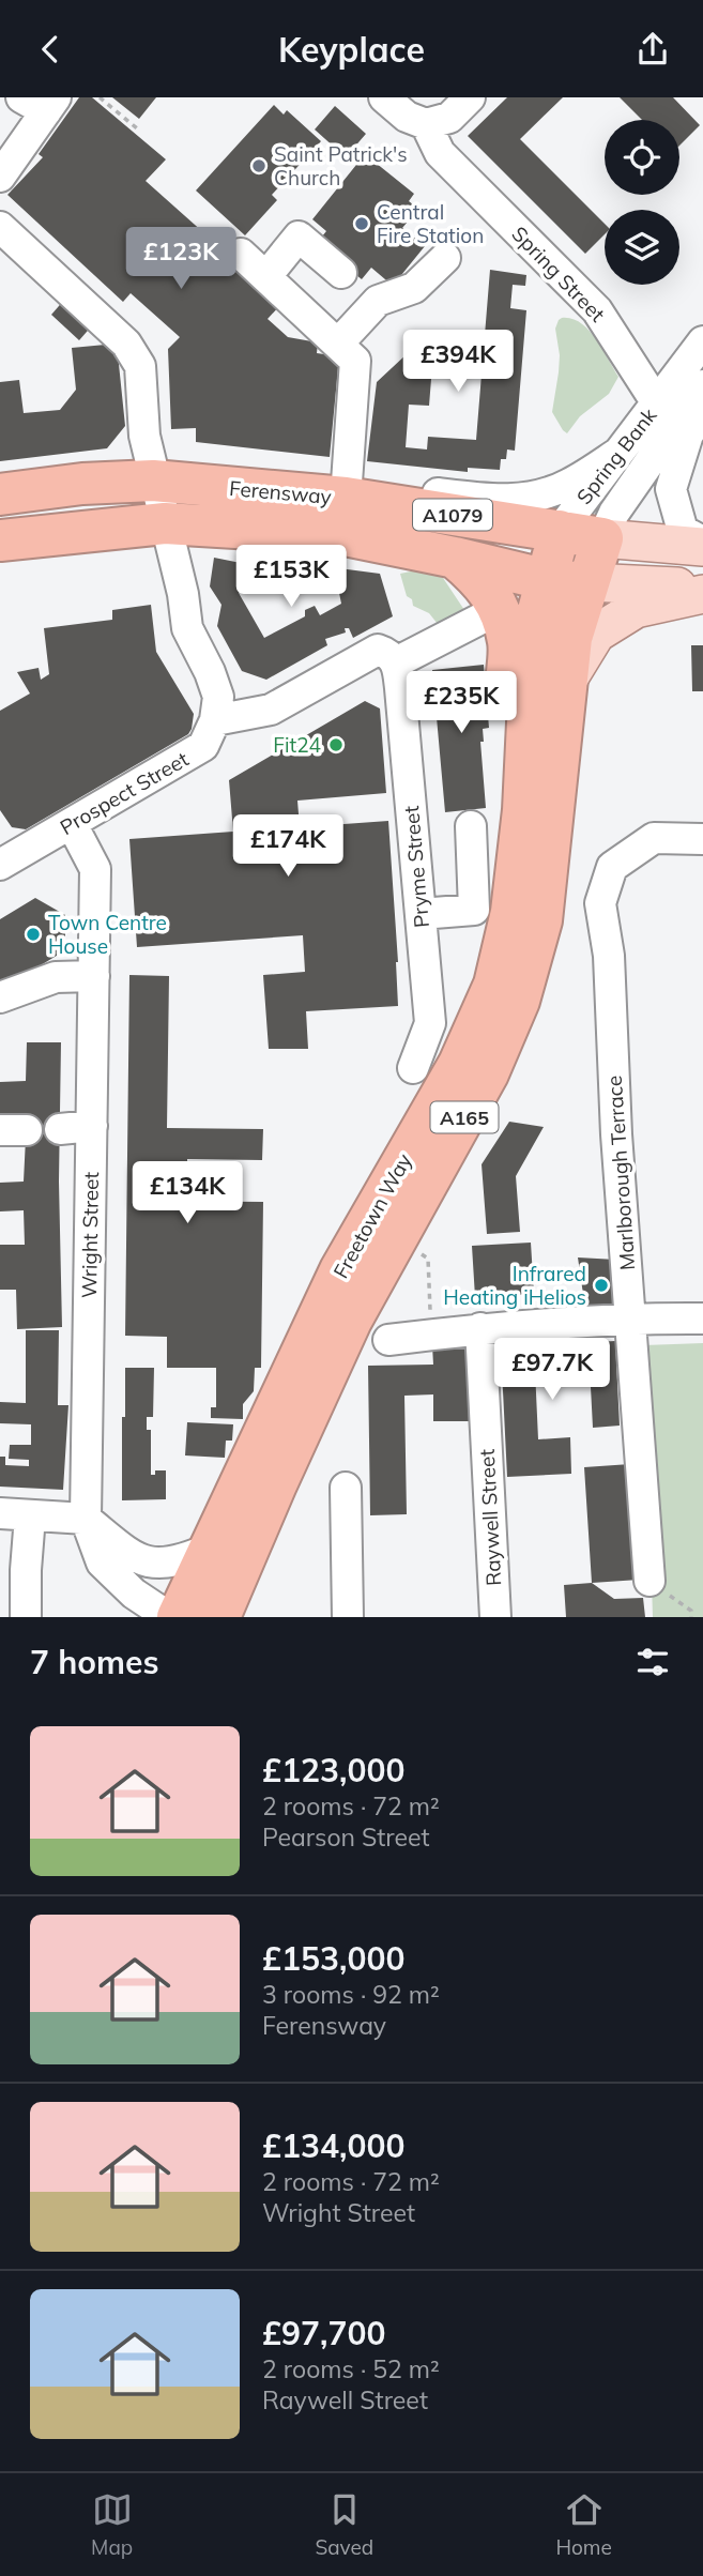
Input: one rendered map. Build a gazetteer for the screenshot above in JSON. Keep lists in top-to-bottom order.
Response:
{
  "streets": {
    "highway": [
      "Spring Bank",
      "Ferensway",
      "A1079",
      "A165",
      "Freetown Way"
    ],
    "street": [
      "Spring Street",
      "Prospect Street",
      "Pryme Street",
      "Marlborough Terrace",
      "Wright Street",
      "Raywell Street"
    ]
  },
  "crossings": [
    ["Spring Street", "Spring Bank"],
    ["Spring Bank", "Ferensway"],
    ["Spring Bank", "Freetown Way"],
    ["Ferensway", "Freetown Way"],
    ["Prospect Street", "Wright Street"]
  ],
  "places": [
    "Saint Patrick's Church",
    "Central Fire Station",
    "Fit24",
    "Town Centre House",
    "Infrared Heating iHelios"
  ],
  "page": {
    "header": "Keyplace",
    "price": [
      "£123K",
      "£394K",
      "£153K",
      "£235K",
      "£174K",
      "£134K",
      "£97.7K"
    ],
    "heading": "7 homes",
    "list": [
      {
        "name": "£123,000",
        "note": "2 rooms · 72 m² · Pearson Street"
      },
      {
        "name": "£153,000",
        "note": "3 rooms · 92 m² · Ferensway"
      },
      {
        "name": "£134,000",
        "note": "2 rooms · 72 m² · Wright Street"
      },
      {
        "name": "£97,700",
        "note": "2 rooms · 52 m² · Raywell Street"
      }
    ],
    "tabs": ["Map", "Saved", "Home"]
  }
}
